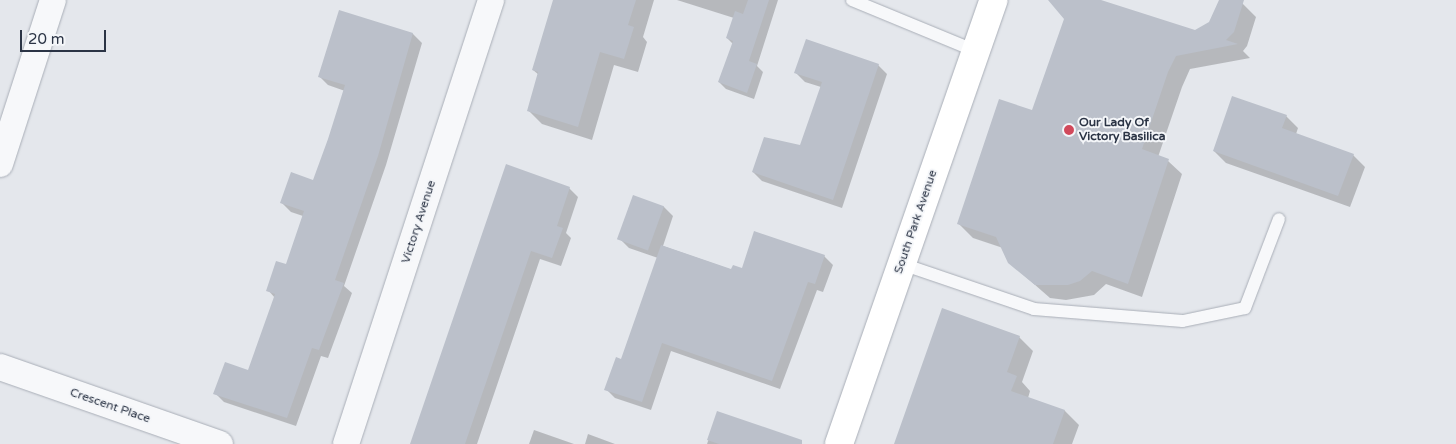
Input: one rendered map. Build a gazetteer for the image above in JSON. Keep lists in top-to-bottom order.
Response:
{
  "streets": {
    "main road": ["South Park Avenue"],
    "street": ["Victory Avenue", "Crescent Place"]
  },
  "places": ["Our Lady Of Victory Basilica"],
  "scale_bar": "20 m"
}
